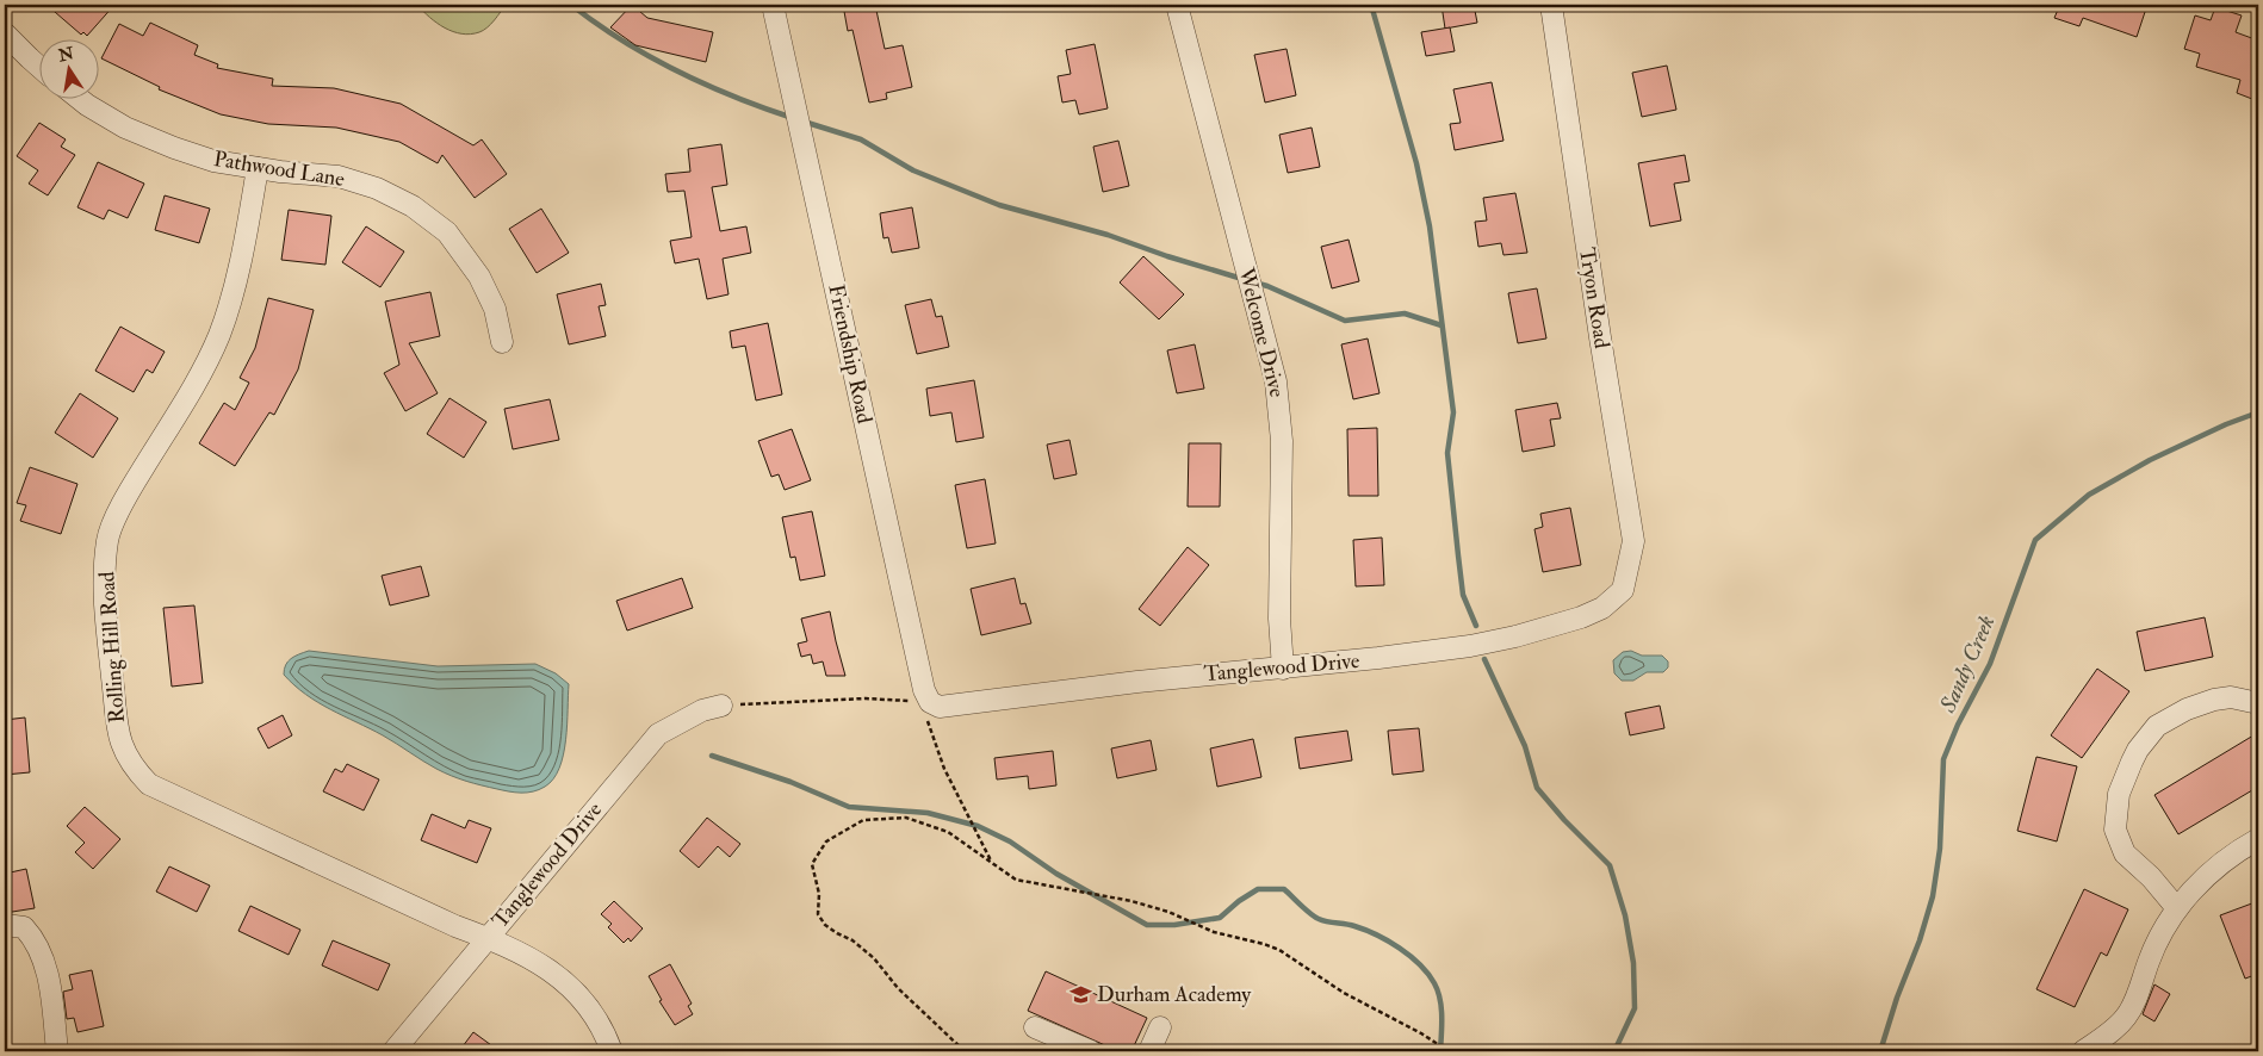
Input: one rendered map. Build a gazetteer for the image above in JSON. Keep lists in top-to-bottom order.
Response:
{
  "streets": {
    "street": [
      "Pathwood Lane",
      "Tryon Road",
      "Welcome Drive",
      "Friendship Road",
      "Rolling Hill Road",
      "Tanglewood Drive"
    ]
  },
  "crossings": [
    ["Pathwood Lane", "Rolling Hill Road"],
    ["Tryon Road", "Tanglewood Drive"],
    ["Welcome Drive", "Tanglewood Drive"],
    ["Friendship Road", "Tanglewood Drive"],
    ["Rolling Hill Road", "Tanglewood Drive"]
  ],
  "water": ["Sandy Creek"],
  "places": {
    "school or university": ["Durham Academy"]
  },
  "north": "top"
}
